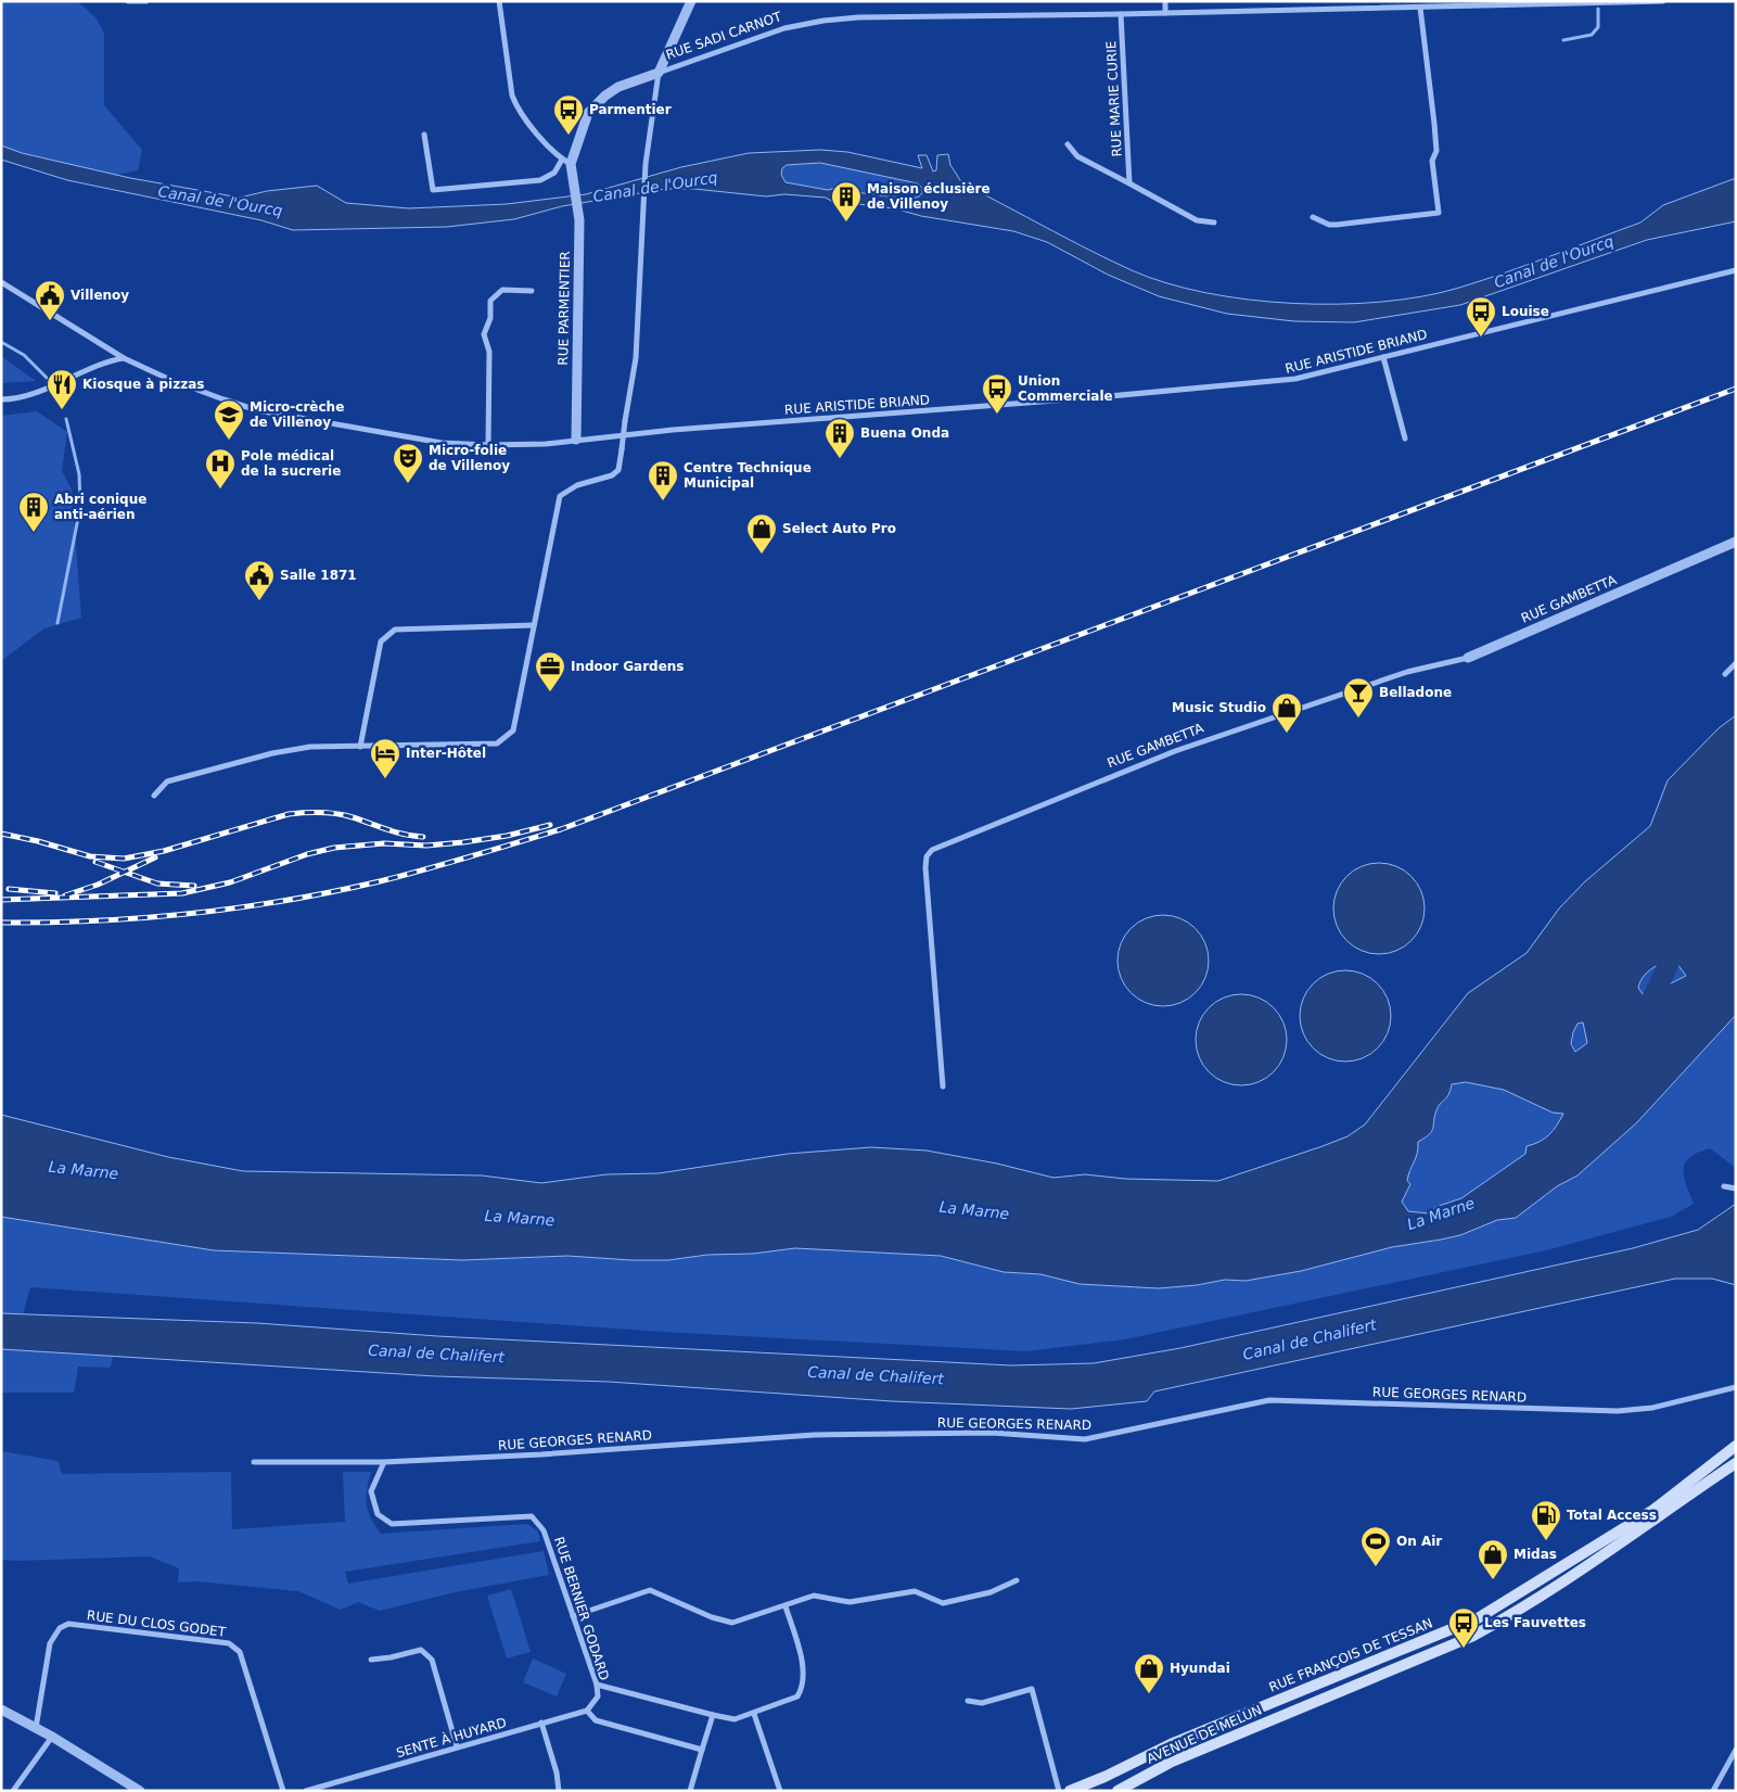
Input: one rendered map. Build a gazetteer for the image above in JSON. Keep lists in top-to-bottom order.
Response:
{
  "streets": {
    "main road": ["RUE FRANÇOIS DE TESSAN", "AVENUE DE MELUN"],
    "street": [
      "RUE SADI CARNOT",
      "RUE MARIE CURIE",
      "RUE PARMENTIER",
      "RUE ARISTIDE BRIAND",
      "RUE GAMBETTA",
      "RUE GEORGES RENARD",
      "RUE BERNIER GODARD",
      "RUE DU CLOS GODET",
      "SENTE À HUYARD"
    ]
  },
  "crossings": [
    ["RUE SADI CARNOT", "RUE MARIE CURIE"],
    ["RUE SADI CARNOT", "RUE PARMENTIER"],
    ["RUE PARMENTIER", "RUE ARISTIDE BRIAND"],
    ["RUE GEORGES RENARD", "RUE BERNIER GODARD"],
    ["RUE BERNIER GODARD", "SENTE À HUYARD"],
    ["RUE FRANÇOIS DE TESSAN", "AVENUE DE MELUN"]
  ],
  "water": ["Canal de l'Ourcq", "La Marne", "Canal de Chalifert"],
  "places": {
    "bus stop": [
      "Parmentier",
      "Louise",
      "Union Commerciale",
      "Les Fauvettes"
    ],
    "building": [
      "Maison éclusière de Villenoy",
      "Buena Onda",
      "Centre Technique Municipal",
      "Abri conique anti-aérien"
    ],
    "public building": ["Villenoy", "Salle 1871"],
    "restaurant": ["Kiosque à pizzas"],
    "school or university": ["Micro-crèche de Villenoy"],
    "theatre": ["Micro-folie de Villenoy"],
    "hospital": ["Pole médical de la sucrerie"],
    "shop": [
      "Select Auto Pro",
      "Music Studio",
      "Midas",
      "Hyundai"
    ],
    "office": ["Indoor Gardens"],
    "bar": ["Belladone"],
    "hotel": ["Inter-Hôtel"],
    "fuel station": ["Total Access"],
    "sports": ["On Air"]
  }
}
